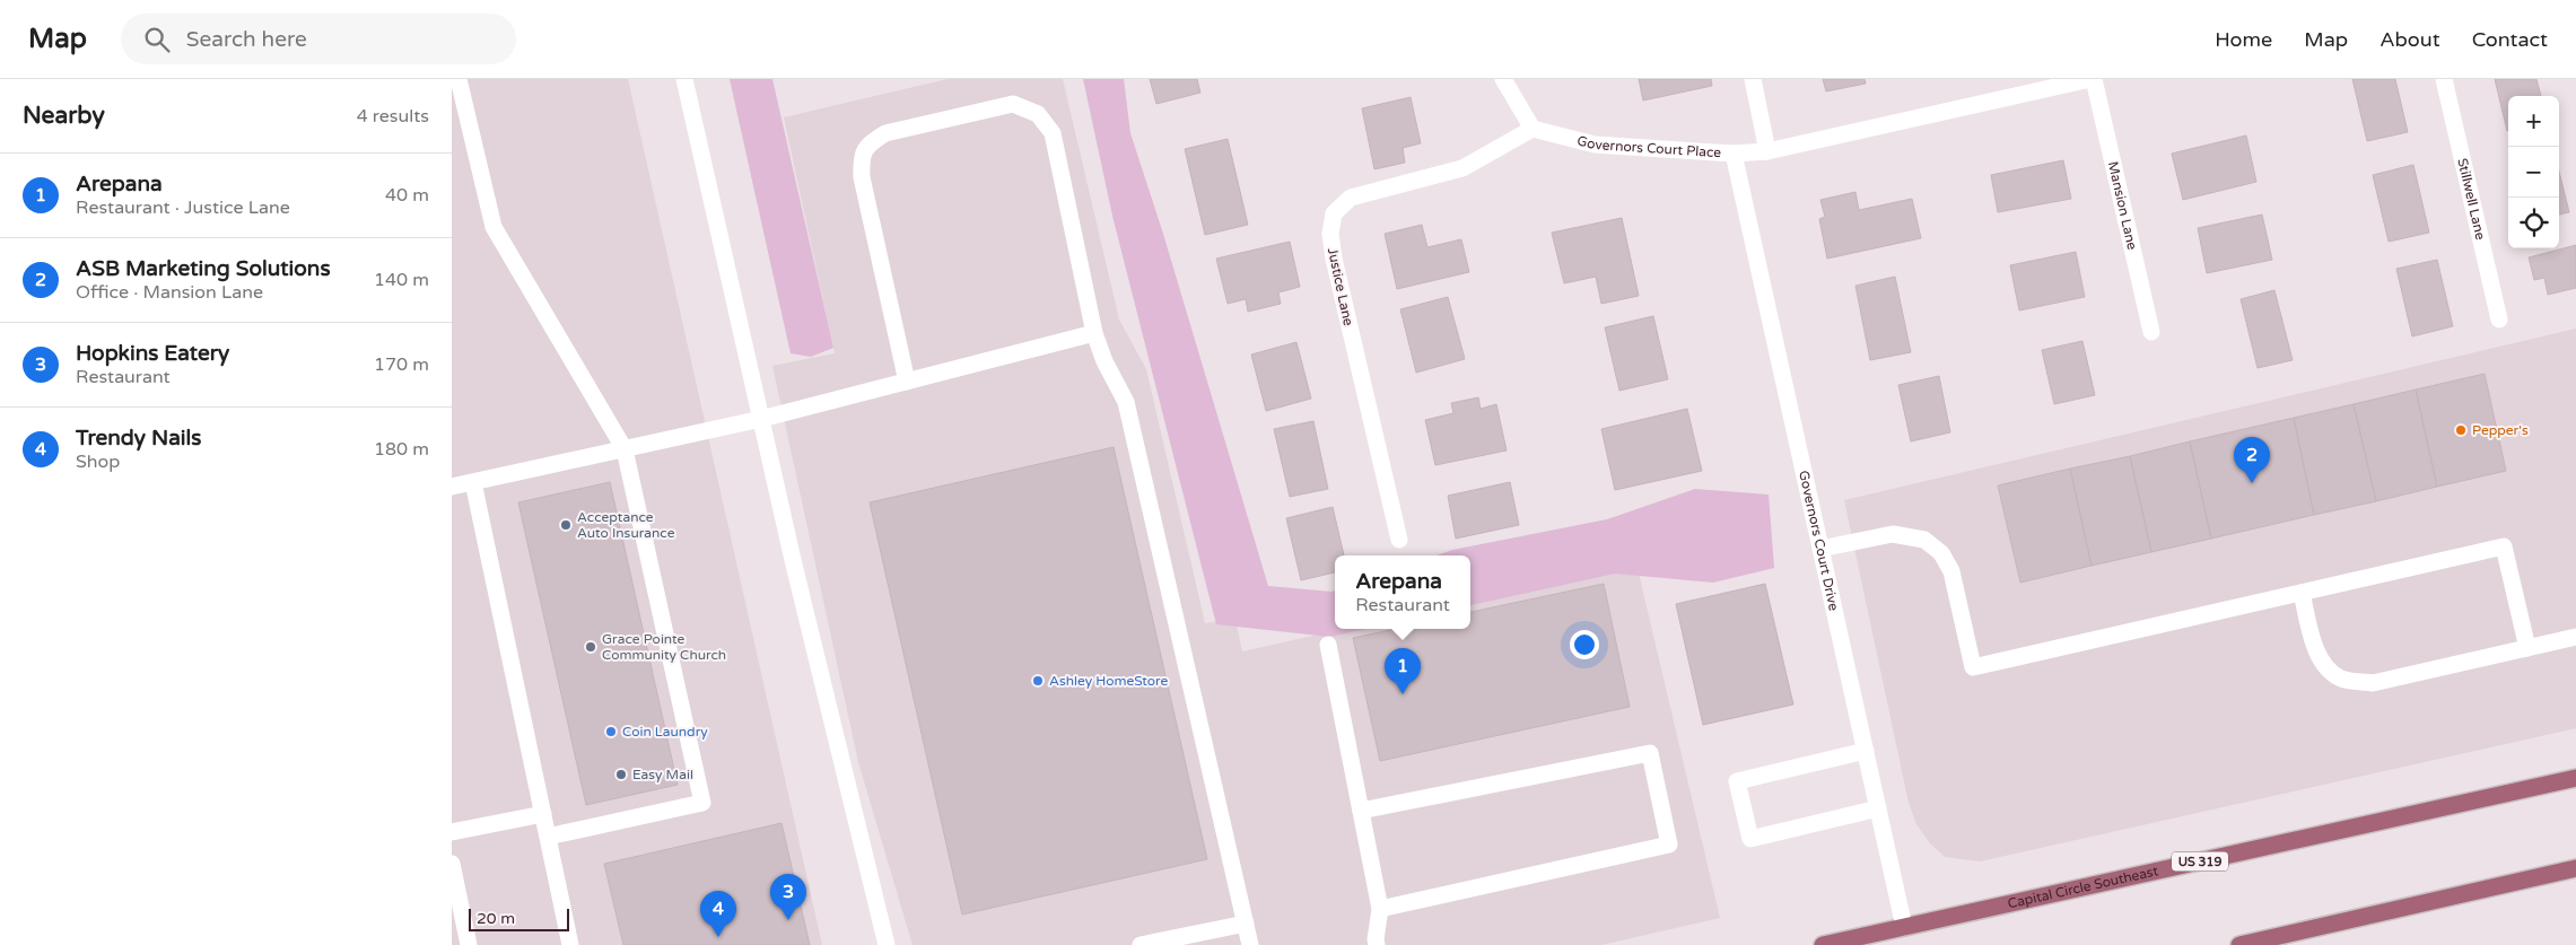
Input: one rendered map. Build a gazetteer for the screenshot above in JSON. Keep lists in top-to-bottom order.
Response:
{
  "streets": {
    "main road": ["US 319", "Capital Circle Southeast"],
    "street": [
      "Governors Court Place",
      "Stillwell Lane",
      "Mansion Lane",
      "Justice Lane",
      "Governors Court Drive"
    ]
  },
  "crossings": [
    ["Governors Court Place", "Justice Lane"],
    ["Governors Court Place", "Governors Court Drive"],
    ["Governors Court Drive", "Capital Circle Southeast"]
  ],
  "places": [
    "Pepper's",
    "Acceptance Auto Insurance",
    "Grace Pointe Community Church",
    "Ashley HomeStore",
    "Coin Laundry",
    "Easy Mail"
  ],
  "scale_bar": "20 m",
  "page": {
    "header": "Map",
    "search": "Search here",
    "nav": [
      "Home",
      "Map",
      "About",
      "Contact"
    ],
    "heading": ["Nearby", "4 results"],
    "map_buttons": ["+", "−"],
    "list": [
      {
        "mark": "1",
        "name": "Arepana",
        "note": "Restaurant · Justice Lane",
        "value": "40 m"
      },
      {
        "mark": "2",
        "name": "ASB Marketing Solutions",
        "note": "Office · Mansion Lane",
        "value": "140 m"
      },
      {
        "mark": "3",
        "name": "Hopkins Eatery",
        "note": "Restaurant",
        "value": "170 m"
      },
      {
        "mark": "4",
        "name": "Trendy Nails",
        "note": "Shop",
        "value": "180 m"
      }
    ],
    "pins": [
      "2",
      "1",
      "3",
      "4"
    ],
    "popup": ["Arepana", "Restaurant"],
    "scale": "20 m"
  }
}
